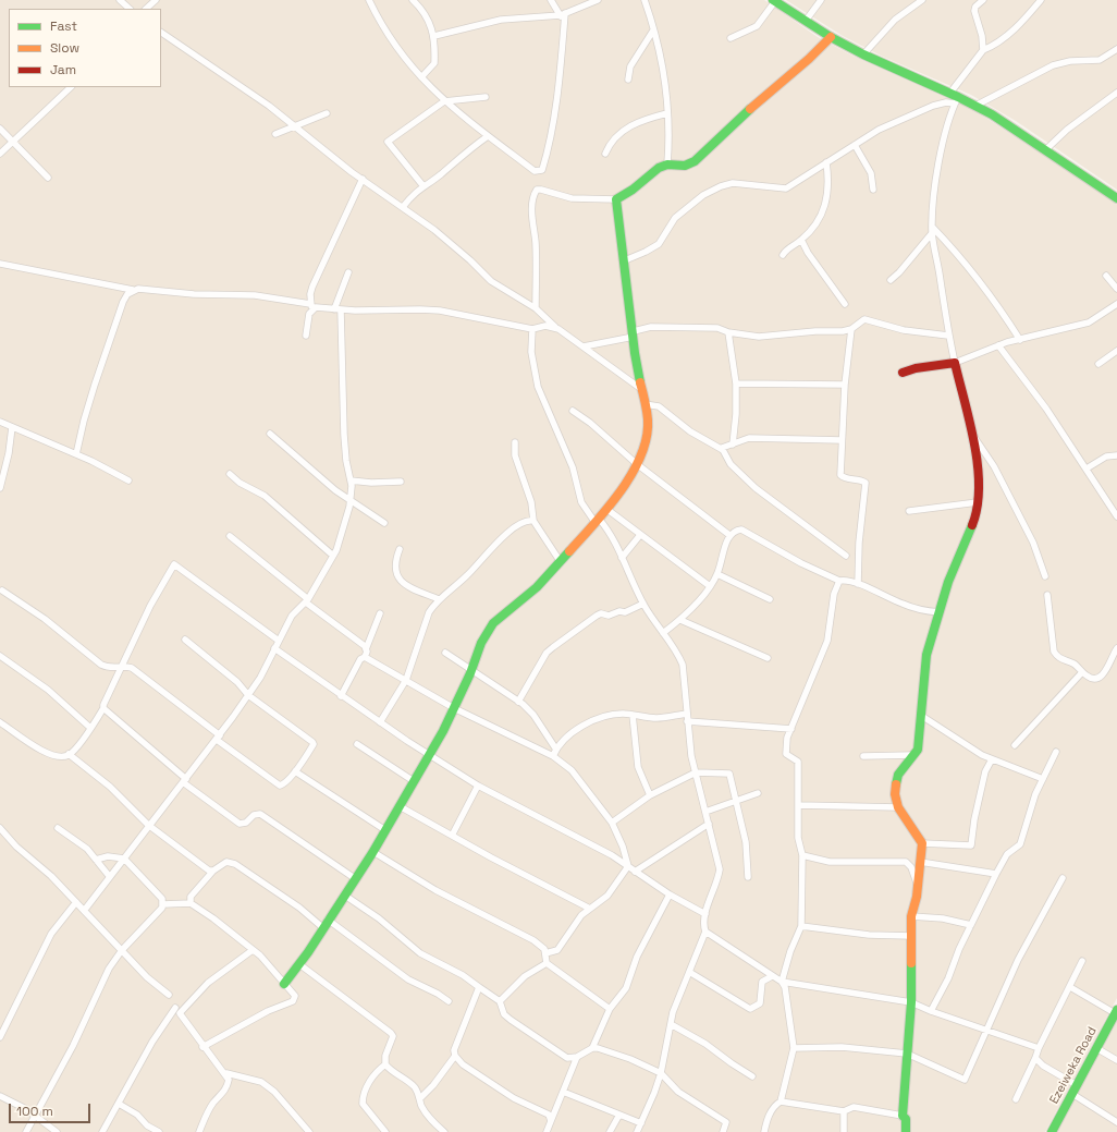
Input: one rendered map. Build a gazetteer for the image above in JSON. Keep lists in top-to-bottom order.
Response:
{
  "streets": {
    "street": ["Ezeiweka Road"]
  },
  "legend": ["Fast", "Slow", "Jam"],
  "scale_bar": "100 m"
}
